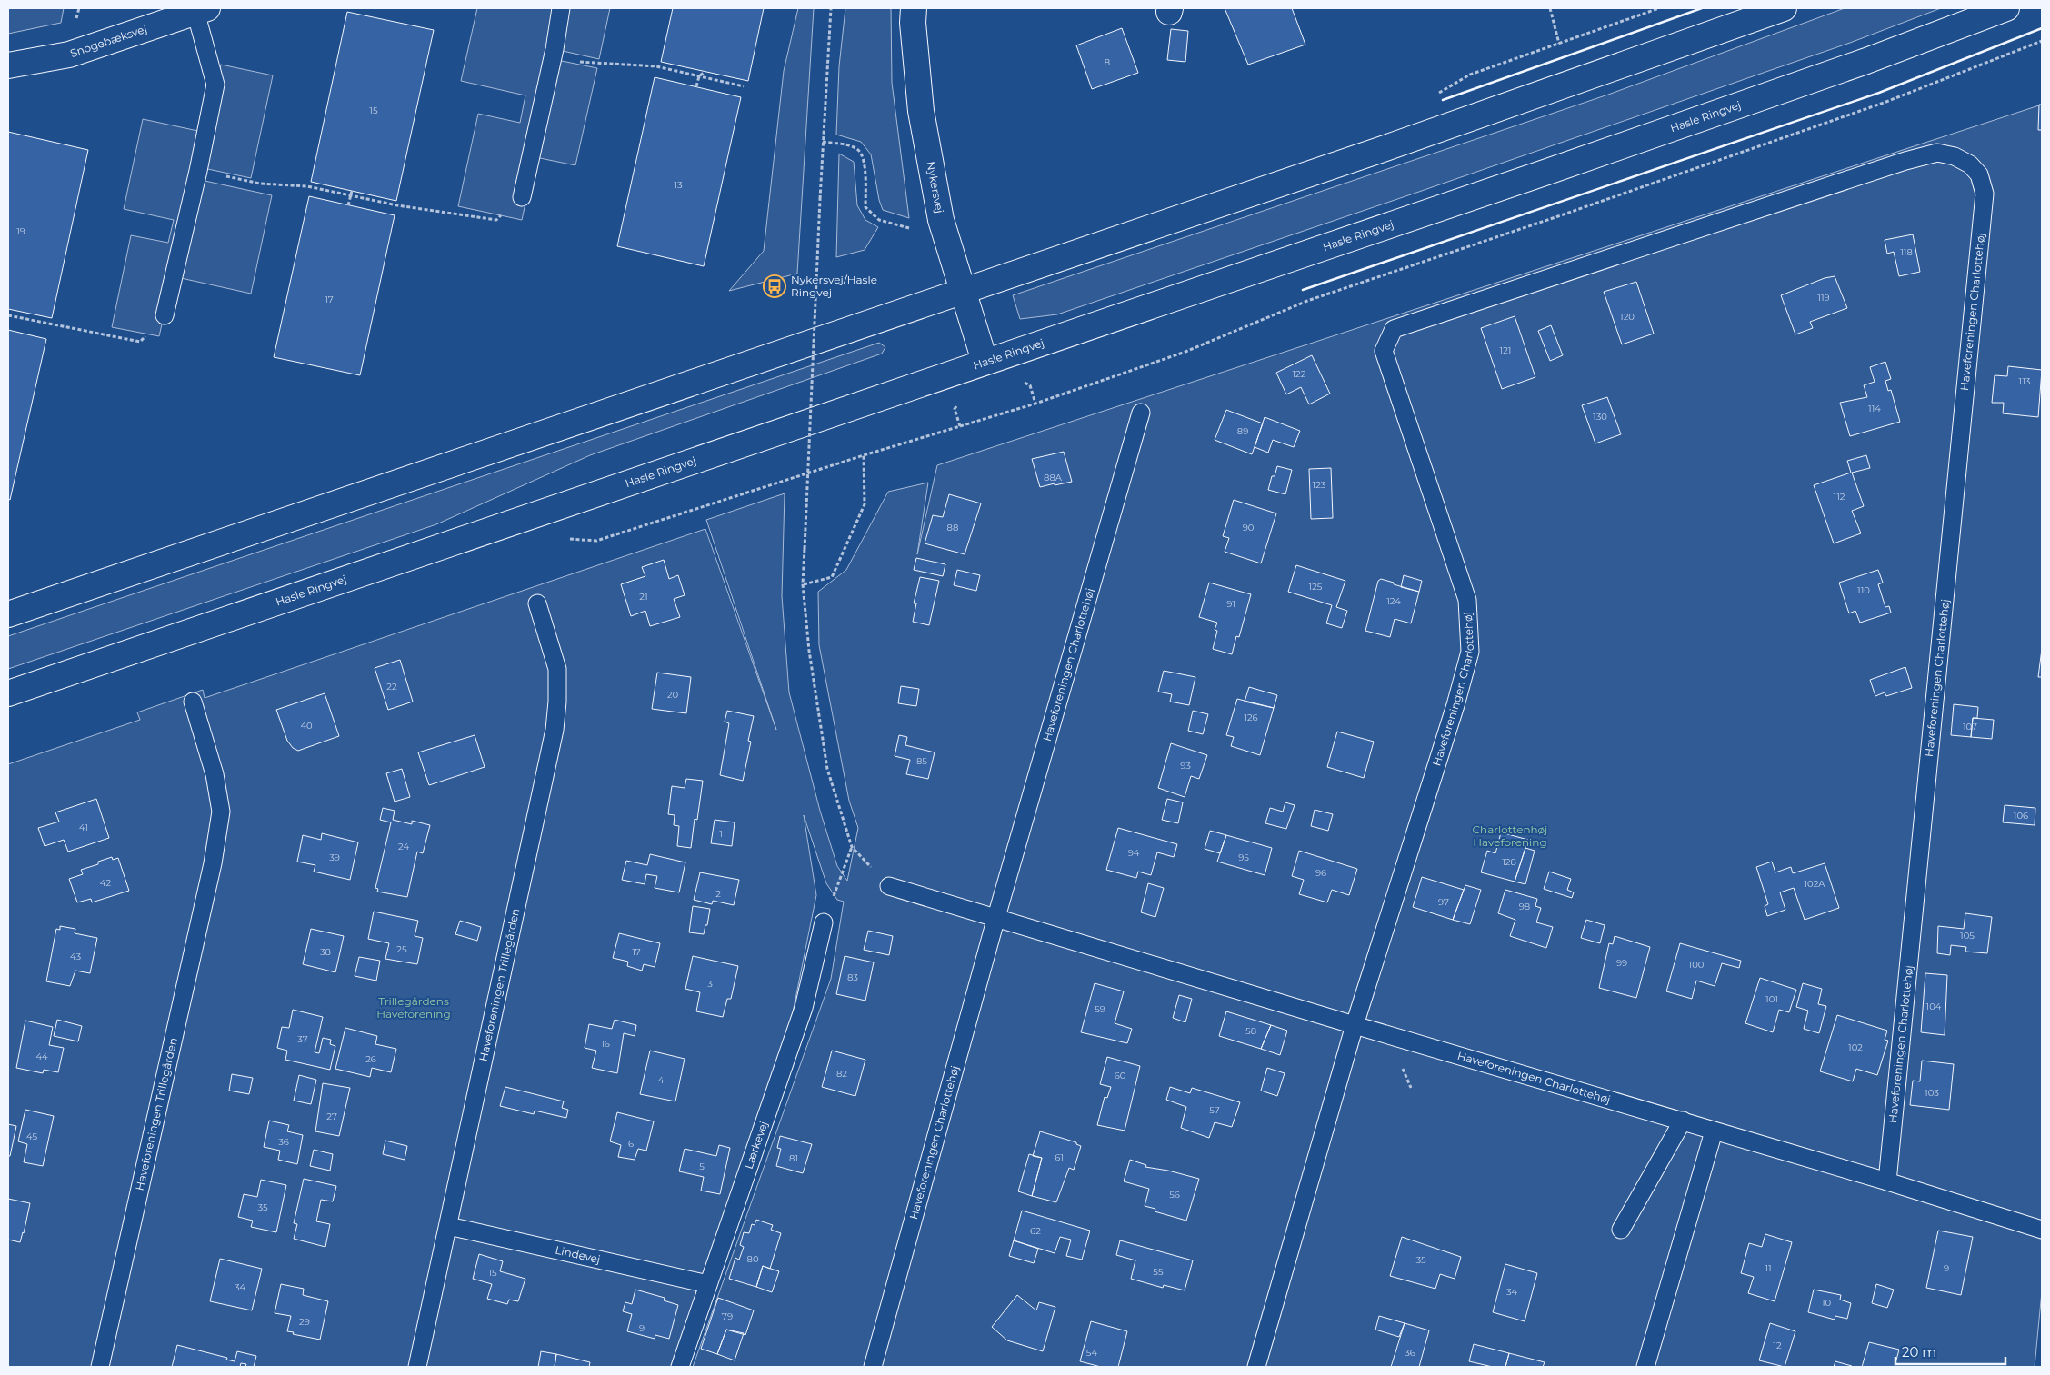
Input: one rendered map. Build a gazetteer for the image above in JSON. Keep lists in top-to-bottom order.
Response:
{
  "streets": {
    "main road": ["Snogebæksvej", "Hasle Ringvej", "Nykersvej"],
    "lane": [
      "Haveforeningen Charlottehøj",
      "Haveforeningen Trillegården",
      "Lærkevej",
      "Lindevej"
    ]
  },
  "crossings": [
    ["Hasle Ringvej", "Nykersvej"],
    ["Haveforeningen Trillegården", "Lindevej"],
    ["Lærkevej", "Lindevej"]
  ],
  "parks": ["Charlottenhøj Haveforening", "Trillegårdens Haveforening"],
  "places": {
    "bus stop": ["Nykersvej/Hasle Ringvej"]
  },
  "house_numbers": [
    "8",
    "15",
    "13",
    "19",
    "118",
    "119",
    "17",
    "120",
    "121",
    "122",
    "113",
    "114",
    "130",
    "89",
    "88A",
    "123",
    "112",
    "88",
    "90",
    "125",
    "110",
    "21",
    "124",
    "91",
    "22",
    "20",
    "126",
    "40",
    "107",
    "85",
    "93",
    "106",
    "41",
    "1",
    "24",
    "94",
    "39",
    "95",
    "128",
    "96",
    "42",
    "102A",
    "2",
    "97",
    "98",
    "105",
    "25",
    "38",
    "17",
    "43",
    "99",
    "100",
    "83",
    "3",
    "101",
    "104",
    "59",
    "58",
    "37",
    "16",
    "102",
    "44",
    "26",
    "82",
    "60",
    "4",
    "103",
    "57",
    "27",
    "45",
    "36",
    "6",
    "61",
    "81",
    "5",
    "56",
    "35",
    "62",
    "80",
    "35",
    "11",
    "9",
    "55",
    "15",
    "34",
    "34",
    "10",
    "79",
    "29",
    "9",
    "12",
    "54",
    "36"
  ],
  "scale_bar": "20 m"
}
